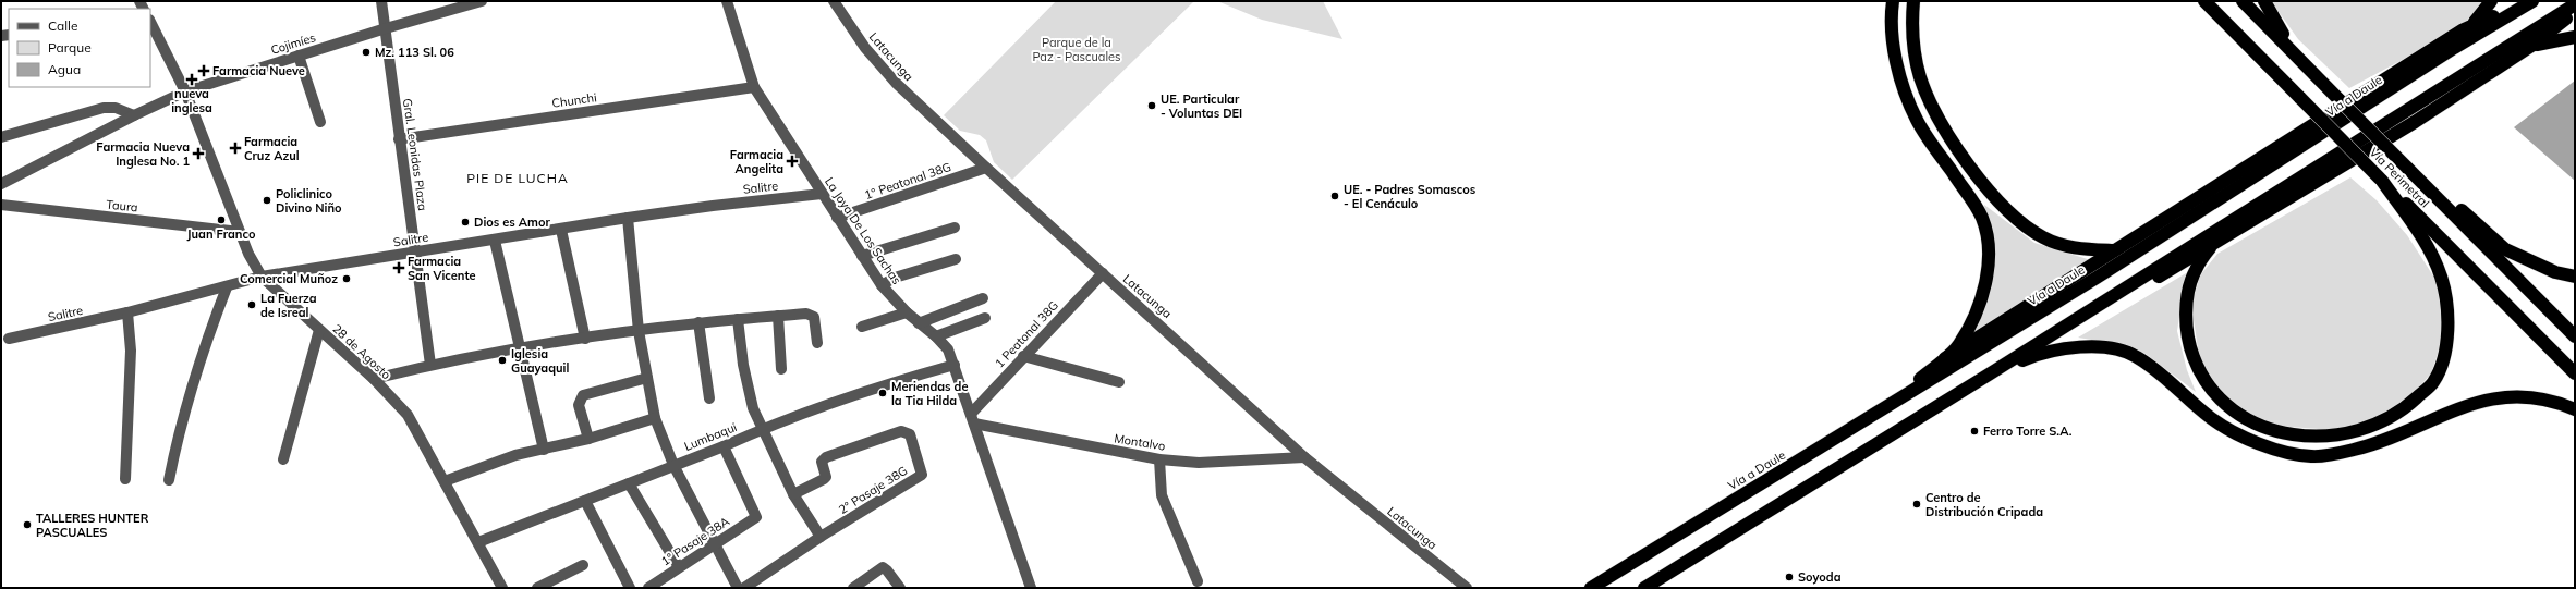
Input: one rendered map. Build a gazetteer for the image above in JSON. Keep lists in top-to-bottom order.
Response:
{
  "streets": {
    "highway": ["Vía a Daule", "Vía Perimetral"],
    "street": [
      "Cojimíes",
      "Latacunga",
      "Chunchi",
      "Gral. Leonidas Plaza",
      "1° Peatonal 38G",
      "Salitre",
      "Taura",
      "La Joya De Los Sachas",
      "1 Peatonal 38G",
      "28 de Agosto",
      "Lumbaqui",
      "Montalvo",
      "2° Pasaje 38G",
      "1° Pasaje 38A"
    ]
  },
  "crossings": [
    ["Cojimíes", "Gral. Leonidas Plaza"],
    ["Cojimíes", "28 de Agosto"],
    ["Latacunga", "1° Peatonal 38G"],
    ["Latacunga", "1 Peatonal 38G"],
    ["Latacunga", "Montalvo"],
    ["Chunchi", "Gral. Leonidas Plaza"],
    ["Chunchi", "La Joya De Los Sachas"],
    ["Gral. Leonidas Plaza", "Salitre"],
    ["1° Peatonal 38G", "La Joya De Los Sachas"],
    ["Salitre", "La Joya De Los Sachas"],
    ["Salitre", "28 de Agosto"],
    ["Taura", "28 de Agosto"],
    ["La Joya De Los Sachas", "1 Peatonal 38G"],
    ["La Joya De Los Sachas", "Lumbaqui"],
    ["La Joya De Los Sachas", "Montalvo"],
    ["1 Peatonal 38G", "Montalvo"],
    ["28 de Agosto", "Lumbaqui"],
    ["Lumbaqui", "1° Pasaje 38A"]
  ],
  "districts": ["PIE DE LUCHA"],
  "parks": ["Parque de la Paz - Pascuales"],
  "places": {
    "other": [
      "Mz. 113 Sl. 06",
      "UE. Particular - Voluntas DEI",
      "UE. - Padres Somascos - El Cenáculo",
      "Policlinico Divino Niño",
      "Juan Franco",
      "Dios es Amor",
      "Comercial Muñoz",
      "La Fuerza de Isreal",
      "Iglesia Guayaquil",
      "Meriendas de la Tia Hilda",
      "Ferro Torre S.A.",
      "Centro de Distribución Cripada",
      "TALLERES HUNTER PASCUALES",
      "Soyoda"
    ],
    "health": [
      "Farmacia Nueve",
      "nueva inglesa",
      "Farmacia Cruz Azul",
      "Farmacia Nueva Inglesa No. 1",
      "Farmacia Angelita",
      "Farmacia San Vicente"
    ]
  },
  "legend": ["Calle", "Parque", "Agua"]
}
